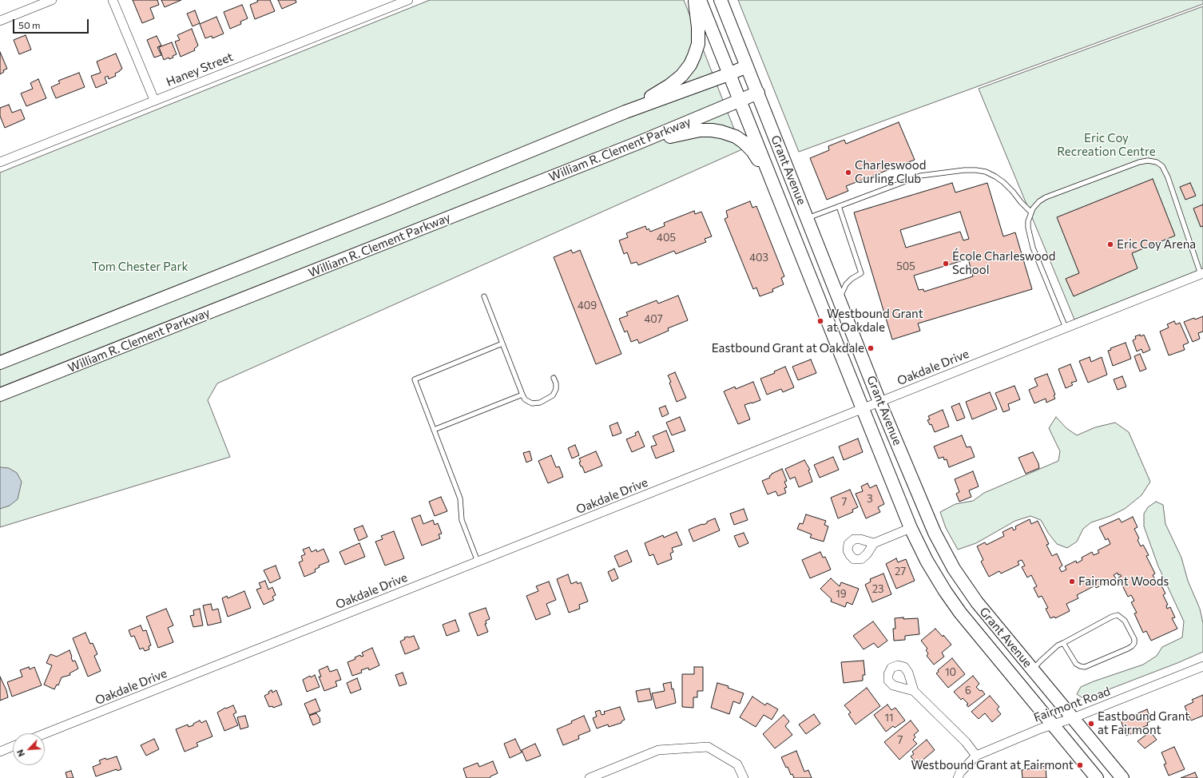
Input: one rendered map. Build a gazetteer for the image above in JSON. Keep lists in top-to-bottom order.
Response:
{
  "streets": {
    "main road": ["William R. Clement Parkway", "Grant Avenue"],
    "street": ["Haney Street", "Oakdale Drive", "Fairmont Road"]
  },
  "crossings": [
    ["William R. Clement Parkway", "Grant Avenue"],
    ["Grant Avenue", "Oakdale Drive"],
    ["Grant Avenue", "Fairmont Road"]
  ],
  "parks": ["Eric Coy Recreation Centre", "Tom Chester Park"],
  "places": [
    "Charleswood Curling Club",
    "Eric Coy Arena",
    "École Charleswood School",
    "Westbound Grant at Oakdale",
    "Eastbound Grant at Oakdale",
    "Fairmont Woods",
    "Eastbound Grant at Fairmont",
    "Westbound Grant at Fairmont"
  ],
  "house_numbers": [
    "405",
    "403",
    "505",
    "409",
    "407",
    "3",
    "7",
    "27",
    "23",
    "19",
    "10",
    "6",
    "11",
    "7"
  ],
  "scale_bar": "50 m",
  "north": "bottom left"
}
